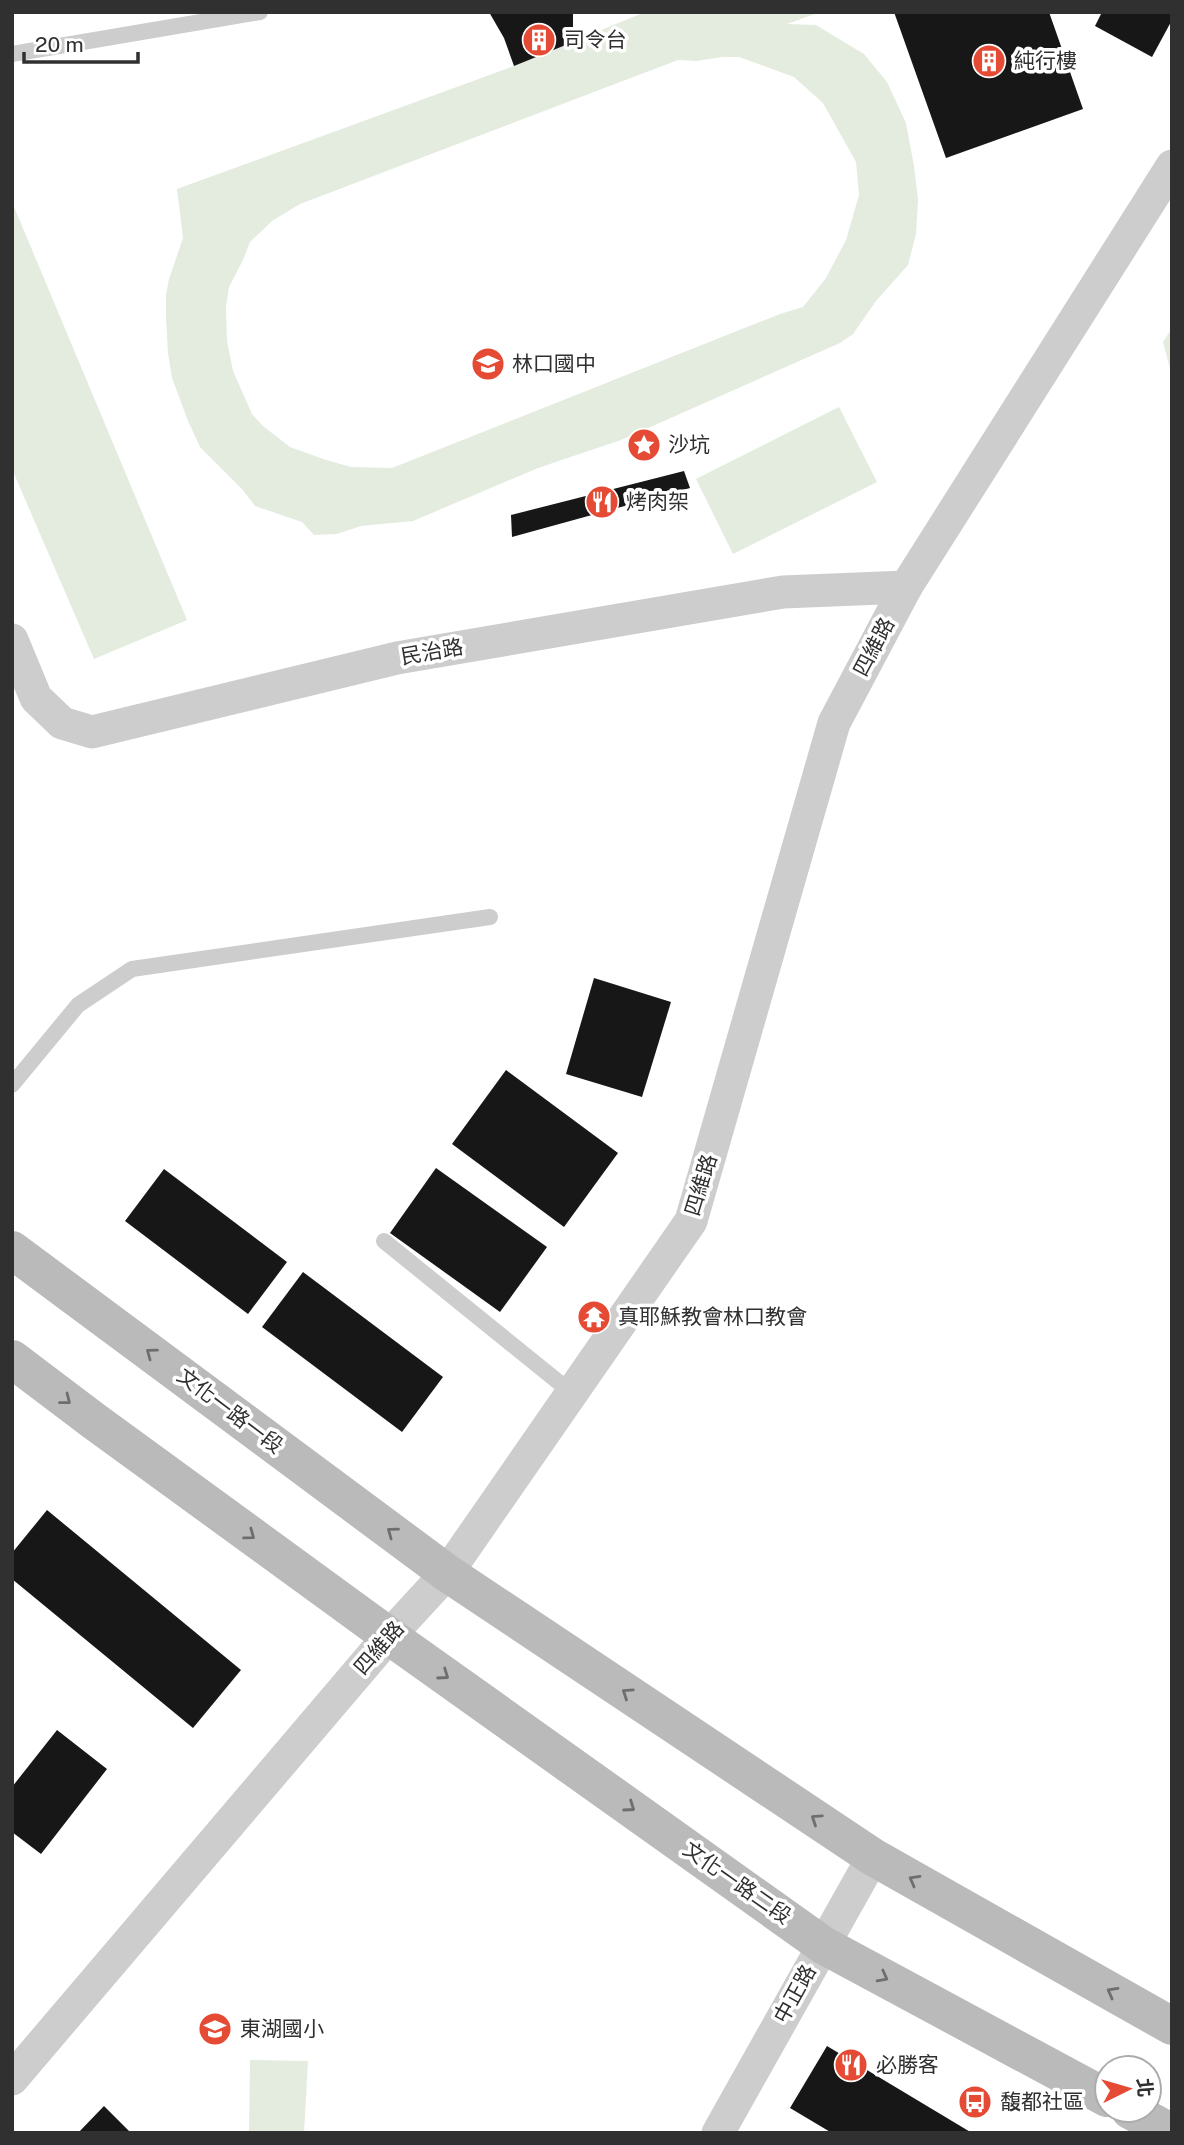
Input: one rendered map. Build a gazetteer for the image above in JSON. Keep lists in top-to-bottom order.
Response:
{
  "streets": {
    "main road": ["文化一路一段", "文化一路二段"],
    "street": ["四維路", "民治路", "中正路"]
  },
  "crossings": [
    ["四維路", "民治路"],
    ["四維路", "文化一路一段"],
    ["四維路", "文化一路二段"],
    ["文化一路二段", "中正路"]
  ],
  "places": {
    "building": ["司令台", "純行樓"],
    "school or university": ["林口國中", "東湖國小"],
    "place": ["沙坑"],
    "restaurant": ["烤肉架", "必勝客"],
    "temple": ["真耶穌教會林口教會"],
    "bus stop": ["馥都社區"]
  },
  "scale_bar": "20 m",
  "north": "right"
}
